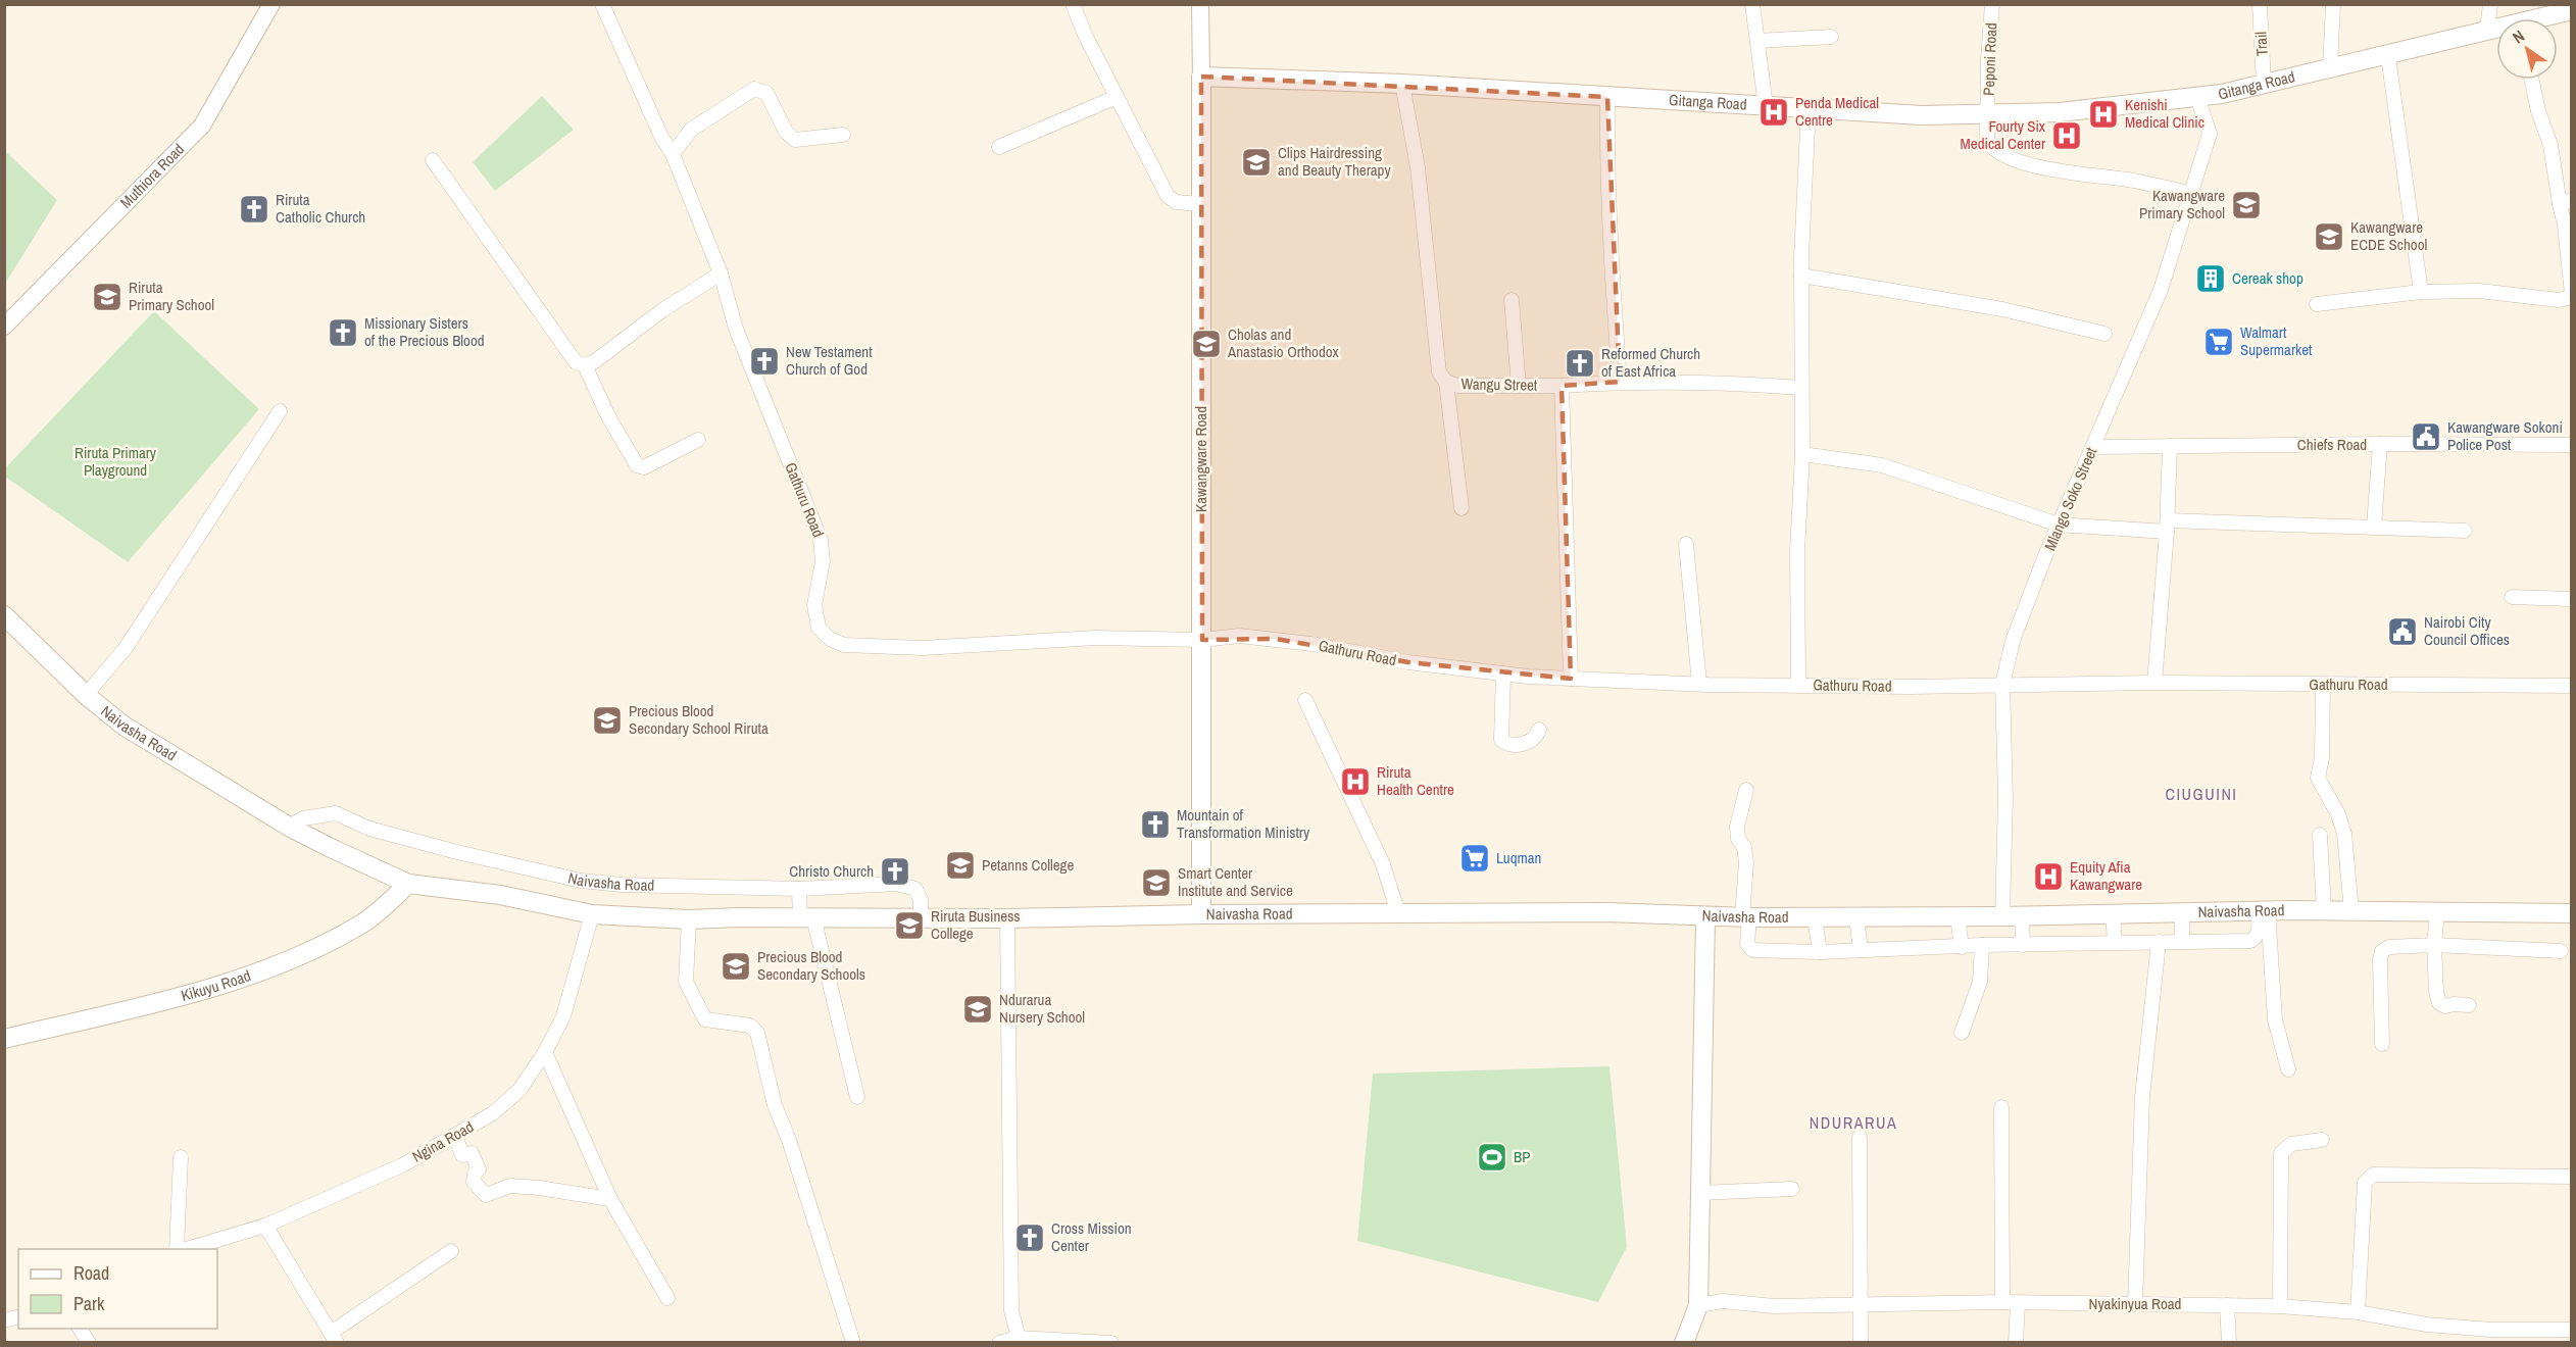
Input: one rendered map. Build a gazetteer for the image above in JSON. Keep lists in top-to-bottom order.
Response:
{
  "streets": {
    "main road": [
      "Gitanga Road",
      "Kawangware Road",
      "Naivasha Road",
      "Kikuyu Road"
    ],
    "street": [
      "Trail",
      "Peponi Road",
      "Muthiora Road",
      "Wangu Street",
      "Chiefs Road",
      "Mlango Soko Street",
      "Gathuru Road",
      "Ngina Road",
      "Nyakinyua Road"
    ]
  },
  "crossings": [
    ["Trail", "Gitanga Road"],
    ["Peponi Road", "Gitanga Road"],
    ["Peponi Road", "Mlango Soko Street"],
    ["Gitanga Road", "Wangu Street"],
    ["Gitanga Road", "Kawangware Road"],
    ["Gitanga Road", "Mlango Soko Street"],
    ["Chiefs Road", "Mlango Soko Street"],
    ["Kawangware Road", "Gathuru Road"],
    ["Kawangware Road", "Naivasha Road"],
    ["Mlango Soko Street", "Gathuru Road"],
    ["Mlango Soko Street", "Naivasha Road"],
    ["Naivasha Road", "Kikuyu Road"],
    ["Naivasha Road", "Ngina Road"]
  ],
  "districts": ["CIUGUINI", "NDURARUA"],
  "parks": ["Riruta Primary Playground"],
  "places": {
    "hospital": [
      "Penda Medical Centre",
      "Kenishi Medical Clinic",
      "Fourty Six Medical Center",
      "Riruta Health Centre",
      "Equity Afia Kawangware"
    ],
    "school or university": [
      "Clips Hairdressing and Beauty Therapy",
      "Kawangware Primary School",
      "Kawangware ECDE School",
      "Riruta Primary School",
      "Cholas and Anastasio Orthodox",
      "Precious Blood Secondary School Riruta",
      "Petanns College",
      "Smart Center Institute and Service",
      "Riruta Business College",
      "Precious Blood Secondary Schools",
      "Ndurarua Nursery School"
    ],
    "church": [
      "Riruta Catholic Church",
      "Missionary Sisters of the Precious Blood",
      "New Testament Church of God",
      "Reformed Church of East Africa",
      "Mountain of Transformation Ministry",
      "Christo Church",
      "Cross Mission Center"
    ],
    "building": ["Cereak shop"],
    "supermarket": ["Walmart Supermarket", "Luqman"],
    "public building": ["Kawangware Sokoni Police Post", "Nairobi City Council Offices"],
    "sports": ["BP"]
  },
  "legend": ["Road", "Park"],
  "north": "top left"
}
